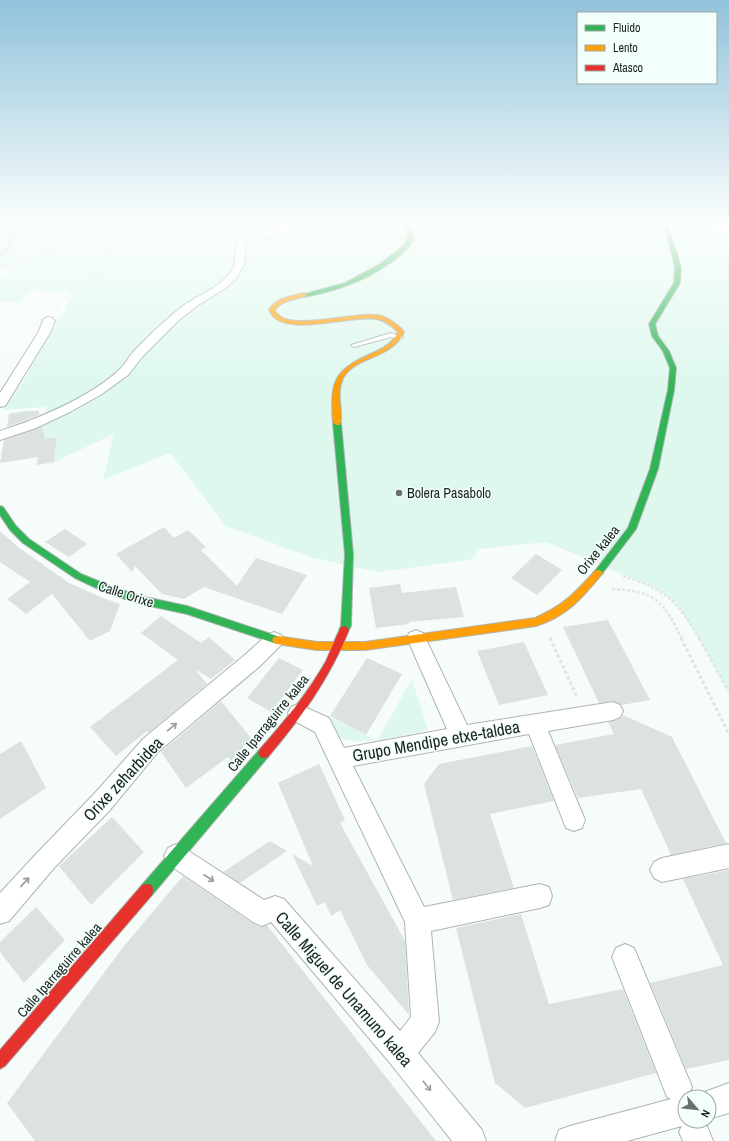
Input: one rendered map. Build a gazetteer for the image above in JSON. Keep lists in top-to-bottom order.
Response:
{
  "streets": {
    "street": [
      "Orixe kalea",
      "Calle Orixe",
      "Calle Iparraguirre kalea",
      "Grupo Mendipe etxe-taldea",
      "Orixe zeharbidea",
      "Calle Miguel de Unamuno kalea"
    ]
  },
  "crossings": [
    ["Orixe kalea", "Calle Orixe"],
    ["Orixe kalea", "Calle Iparraguirre kalea"],
    ["Orixe kalea", "Orixe zeharbidea"],
    ["Calle Orixe", "Orixe zeharbidea"],
    ["Calle Iparraguirre kalea", "Grupo Mendipe etxe-taldea"],
    ["Calle Iparraguirre kalea", "Calle Miguel de Unamuno kalea"],
    ["Grupo Mendipe etxe-taldea", "Calle Miguel de Unamuno kalea"]
  ],
  "one_way": ["Orixe zeharbidea", "Calle Miguel de Unamuno kalea"],
  "places": ["Bolera Pasabolo"],
  "legend": ["Fluido", "Lento", "Atasco"],
  "north": "bottom right"
}
